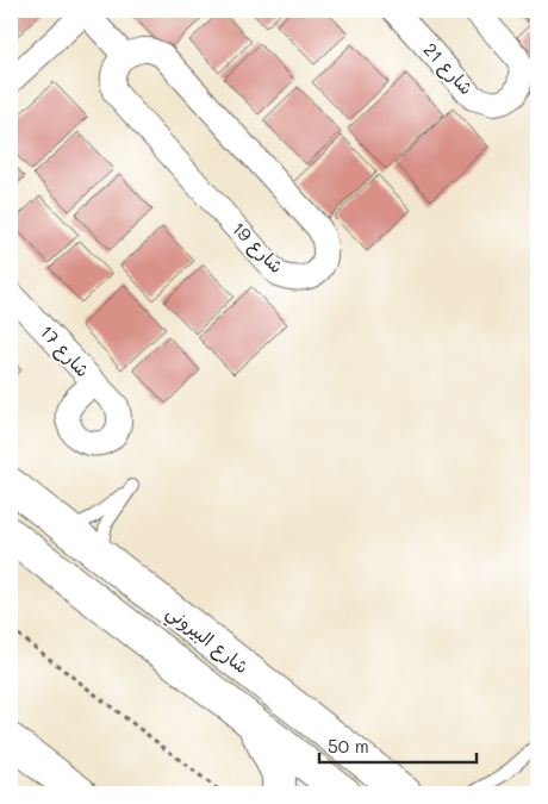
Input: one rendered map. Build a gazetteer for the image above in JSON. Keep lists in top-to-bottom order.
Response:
{
  "streets": {
    "street": [
      "شارع 21",
      "شارع 19",
      "شارع 17",
      "شارع البيروني"
    ]
  },
  "scale_bar": "50 m"
}
